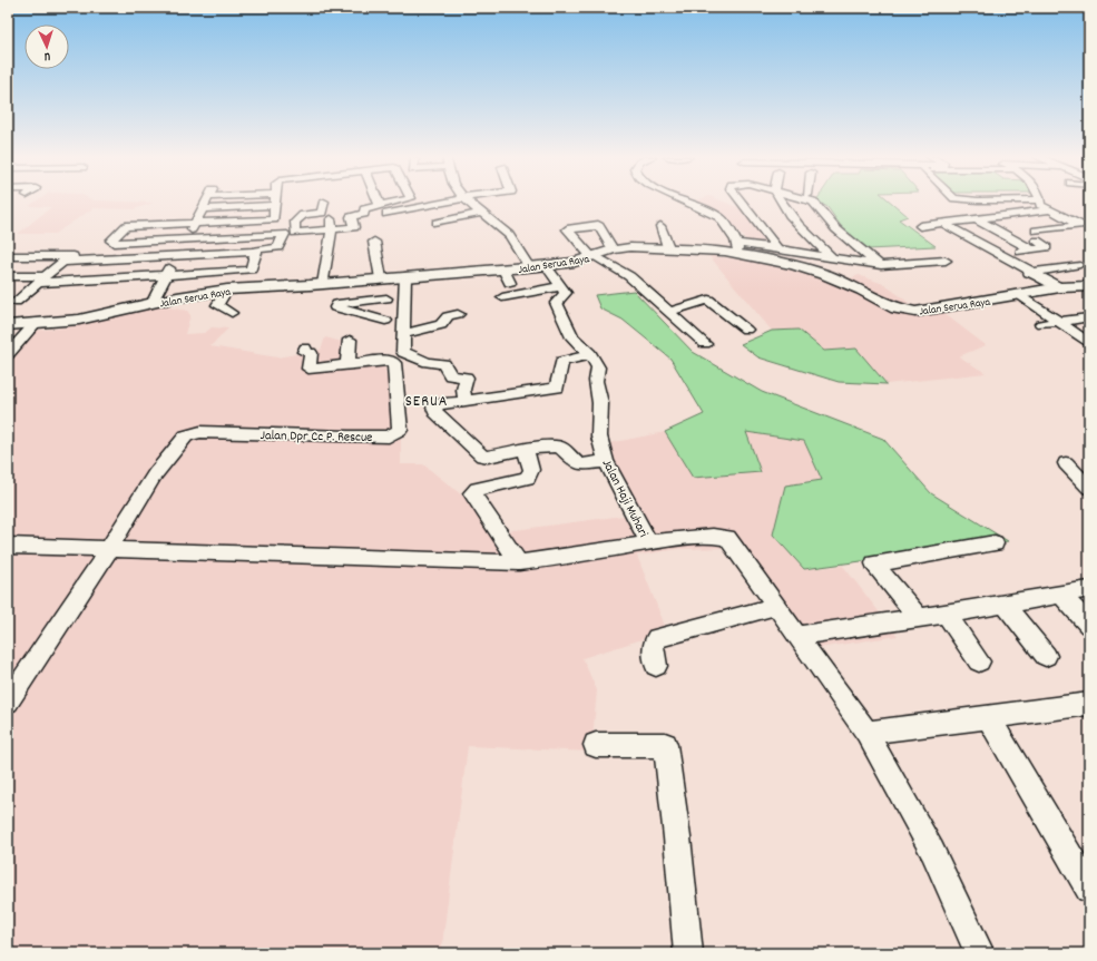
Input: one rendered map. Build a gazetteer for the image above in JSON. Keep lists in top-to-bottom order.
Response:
{
  "streets": {
    "main road": ["Jalan Serua Raya"],
    "street": ["Jalan Dpr Cc P. Rescue", "Jalan Haji Muhari"]
  },
  "districts": ["SERUA"],
  "north": "bottom"
}
